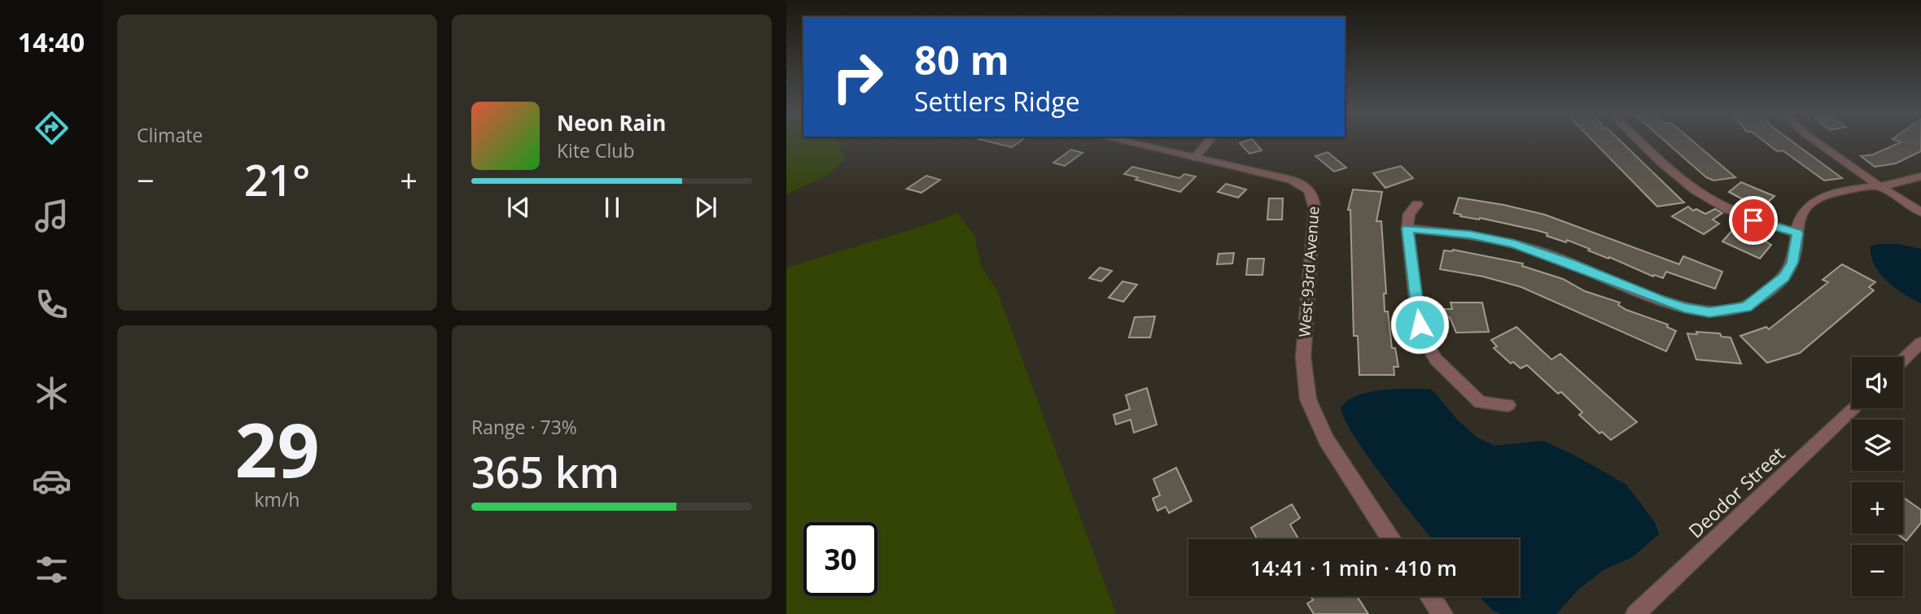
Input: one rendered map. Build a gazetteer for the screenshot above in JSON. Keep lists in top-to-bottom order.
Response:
{
  "streets": {
    "street": ["West 93rd Avenue", "Deodor Street"]
  },
  "page": {
    "tabs": "14:40",
    "tile": [
      "Climate",
      ["29", "km/h"],
      ["Range · 73%", "365 km"]
    ],
    "turn": ["80 m", "Settlers Ridge"],
    "song": ["Neon Rain", "Kite Club"],
    "heat": ["−", "21°", "+"],
    "map_buttons": ["+", "−"],
    "limit": "30",
    "trip": "14:41 · 1 min · 410 m"
  }
}
